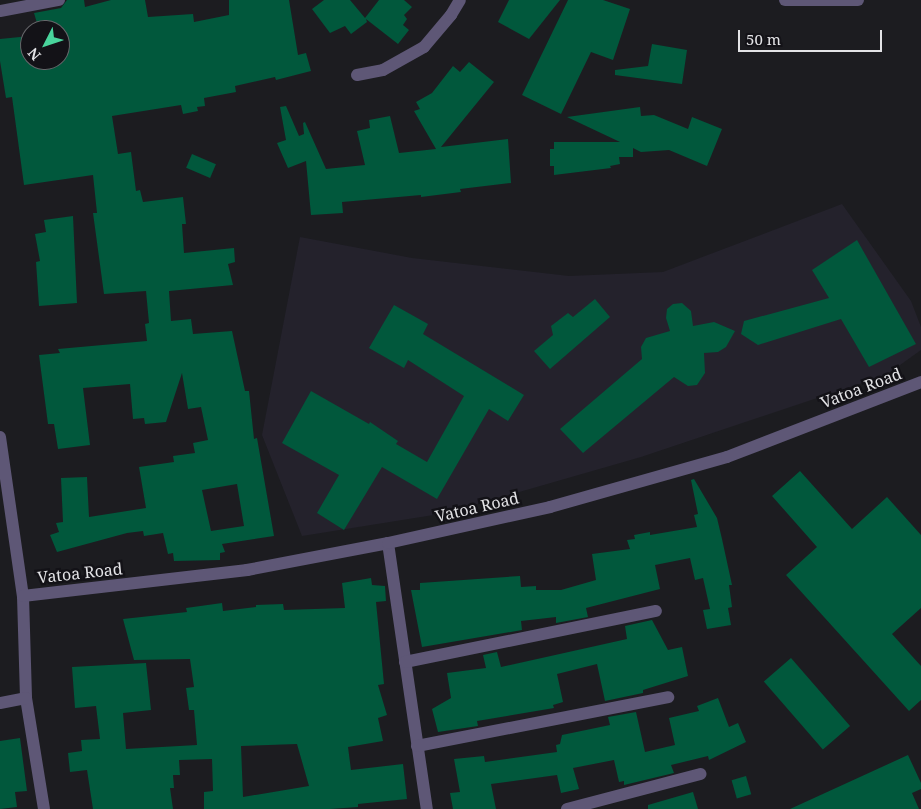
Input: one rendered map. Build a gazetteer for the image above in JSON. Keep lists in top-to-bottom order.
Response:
{
  "streets": {
    "street": ["Vatoa Road"]
  },
  "scale_bar": "50 m",
  "north": "bottom left"
}
